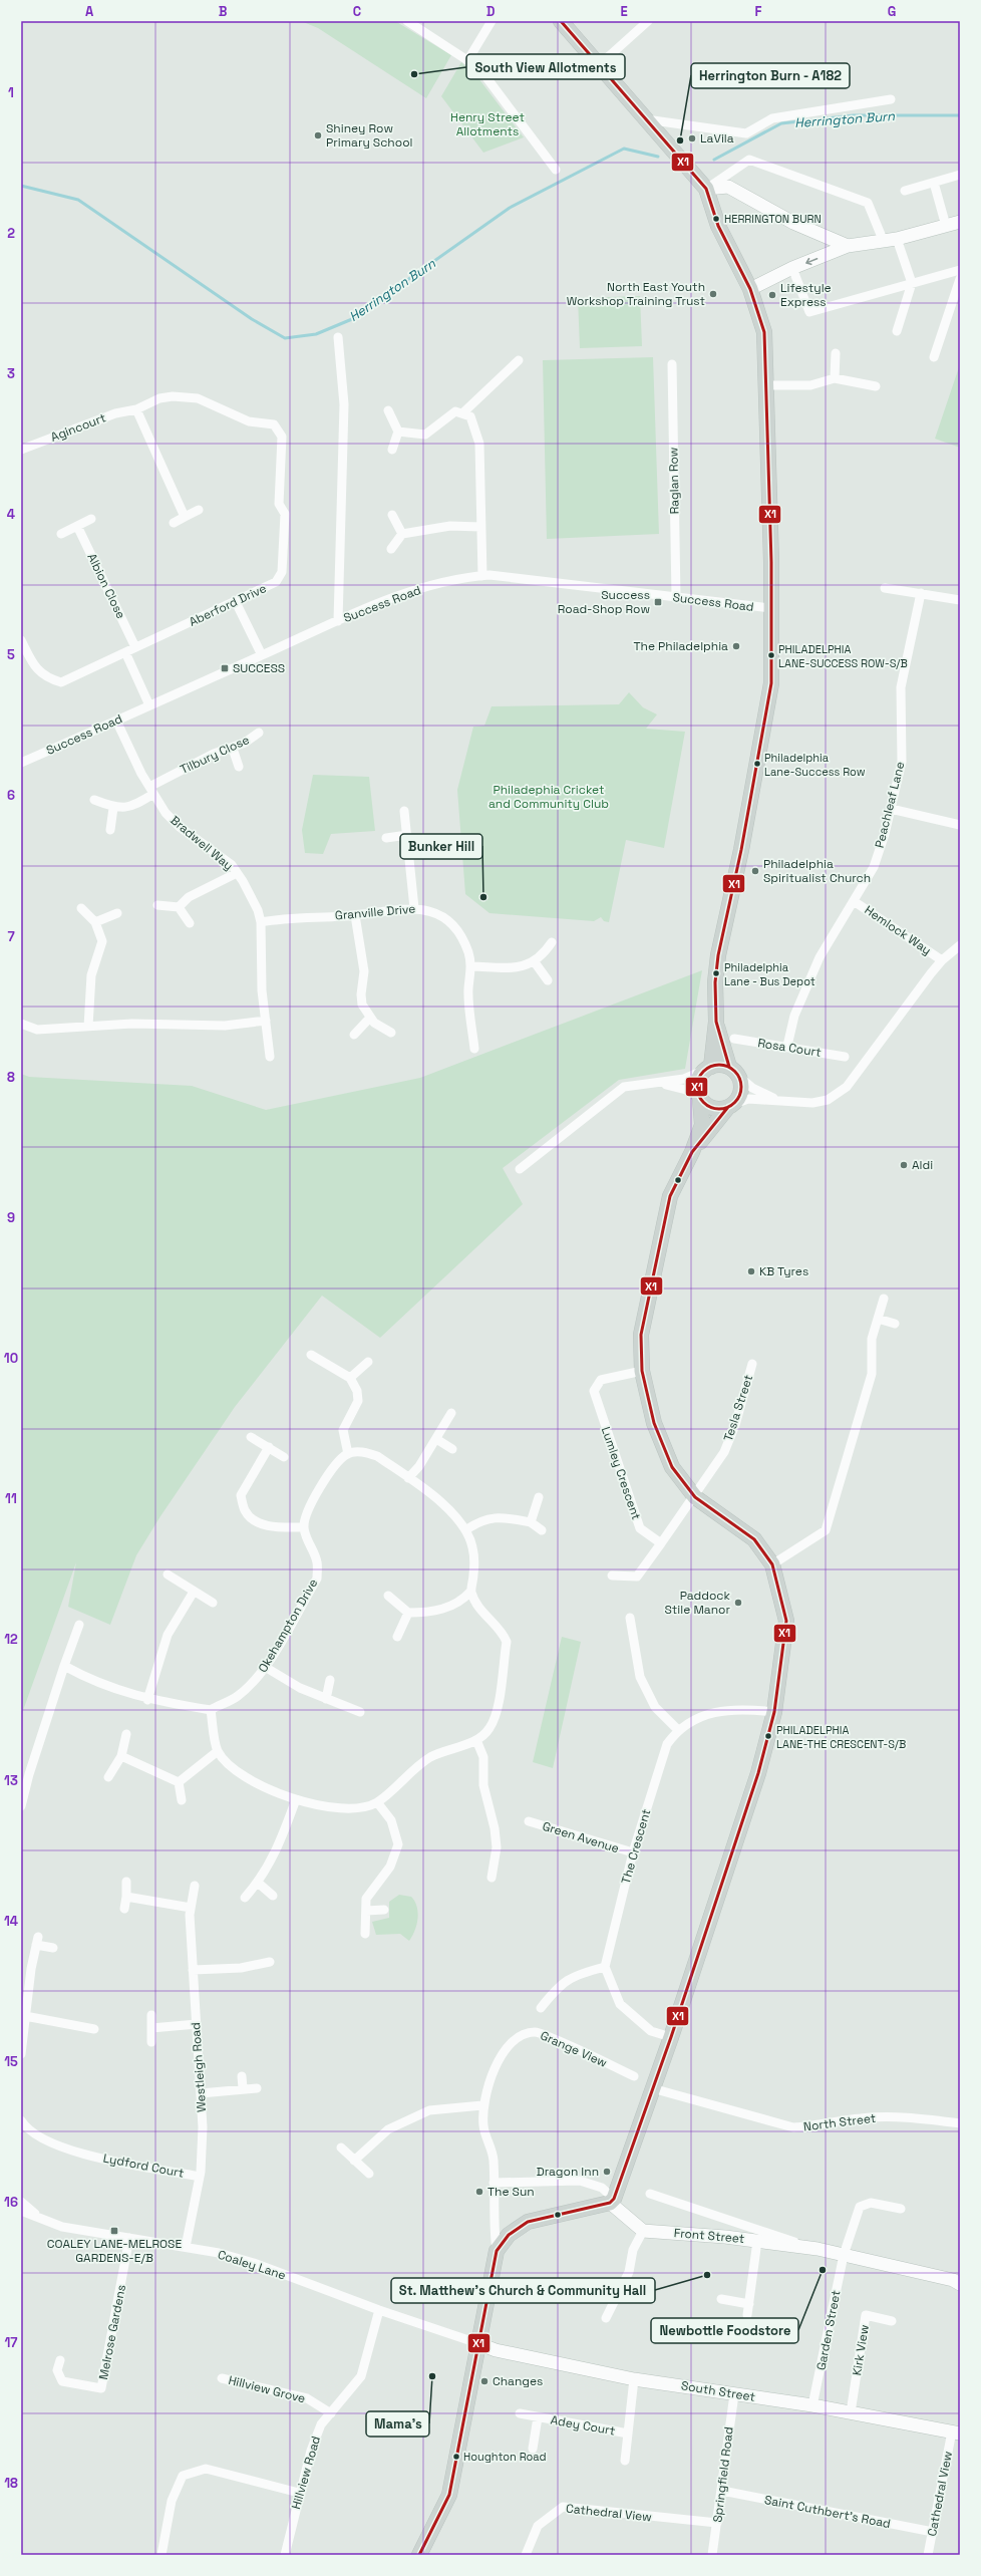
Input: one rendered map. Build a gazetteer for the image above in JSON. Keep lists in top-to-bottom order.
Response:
{
  "streets": {
    "street": [
      "Agincourt",
      "Raglan Row",
      "Albion Close",
      "Success Road",
      "Aberford Drive",
      "Tilbury Close",
      "Peachleaf Lane",
      "Bradwell Way",
      "Granville Drive",
      "Hemlock Way",
      "Rosa Court",
      "Tesla Street",
      "Lumley Crescent",
      "Okehampton Drive",
      "Green Avenue",
      "The Crescent",
      "Grange View",
      "Westleigh Road",
      "North Street",
      "Lydford Court",
      "Front Street",
      "Coaley Lane",
      "Garden Street",
      "Melrose Gardens",
      "Kirk View",
      "Hillview Grove",
      "South Street",
      "Adey Court",
      "Hillview Road",
      "Springfield Road",
      "Cathedral View",
      "Saint Cuthbert's Road"
    ]
  },
  "crossings": [
    ["Agincourt", "Aberford Drive"],
    ["Raglan Row", "Success Road"],
    ["Albion Close", "Aberford Drive"],
    ["Success Road", "Bradwell Way"],
    ["Tilbury Close", "Bradwell Way"],
    ["Peachleaf Lane", "Hemlock Way"],
    ["Peachleaf Lane", "Rosa Court"],
    ["Bradwell Way", "Granville Drive"],
    ["Green Avenue", "The Crescent"],
    ["Westleigh Road", "Lydford Court"],
    ["Westleigh Road", "Coaley Lane"],
    ["Front Street", "Garden Street"],
    ["Coaley Lane", "Melrose Gardens"],
    ["Coaley Lane", "South Street"],
    ["Coaley Lane", "Hillview Road"],
    ["Garden Street", "South Street"],
    ["Kirk View", "South Street"],
    ["Hillview Grove", "Hillview Road"],
    ["South Street", "Adey Court"],
    ["South Street", "Springfield Road"],
    ["South Street", "Cathedral View"],
    ["Springfield Road", "Cathedral View"],
    ["Springfield Road", "Saint Cuthbert's Road"],
    ["Cathedral View", "Saint Cuthbert's Road"]
  ],
  "water": ["Herrington Burn"],
  "parks": ["Henry Street Allotments", "Philadephia Cricket and Community Club"],
  "places": {
    "other": [
      "South View Allotments",
      "Shiney Row Primary School",
      "LaVila",
      "Herrington Burn - A182",
      "HERRINGTON BURN",
      "North East Youth Workshop Training Trust",
      "Lifestyle Express",
      "The Philadelphia",
      "PHILADELPHIA LANE-SUCCESS ROW-S/B",
      "Philadelphia Lane-Success Row",
      "Philadelphia Spiritualist Church",
      "Bunker Hill",
      "Philadelphia Lane - Bus Depot",
      "Aldi",
      "KB Tyres",
      "Paddock Stile Manor",
      "PHILADELPHIA LANE-THE CRESCENT-S/B",
      "Dragon Inn",
      "The Sun",
      "Newbottle Foodstore",
      "St. Matthew's Church & Community Hall",
      "Mama’s",
      "Changes",
      "Houghton Road"
    ],
    "transit": ["Success Road-Shop Row", "SUCCESS", "COALEY LANE-MELROSE GARDENS-E/B"]
  },
  "lines": ["transit line X1"],
  "grid": {
    "columns": [
      "A",
      "B",
      "C",
      "D",
      "E",
      "F",
      "G"
    ],
    "rows": [
      "1",
      "2",
      "3",
      "4",
      "5",
      "6",
      "7",
      "8",
      "9",
      "10",
      "11",
      "12",
      "13",
      "14",
      "15",
      "16",
      "17",
      "18"
    ]
  }
}
